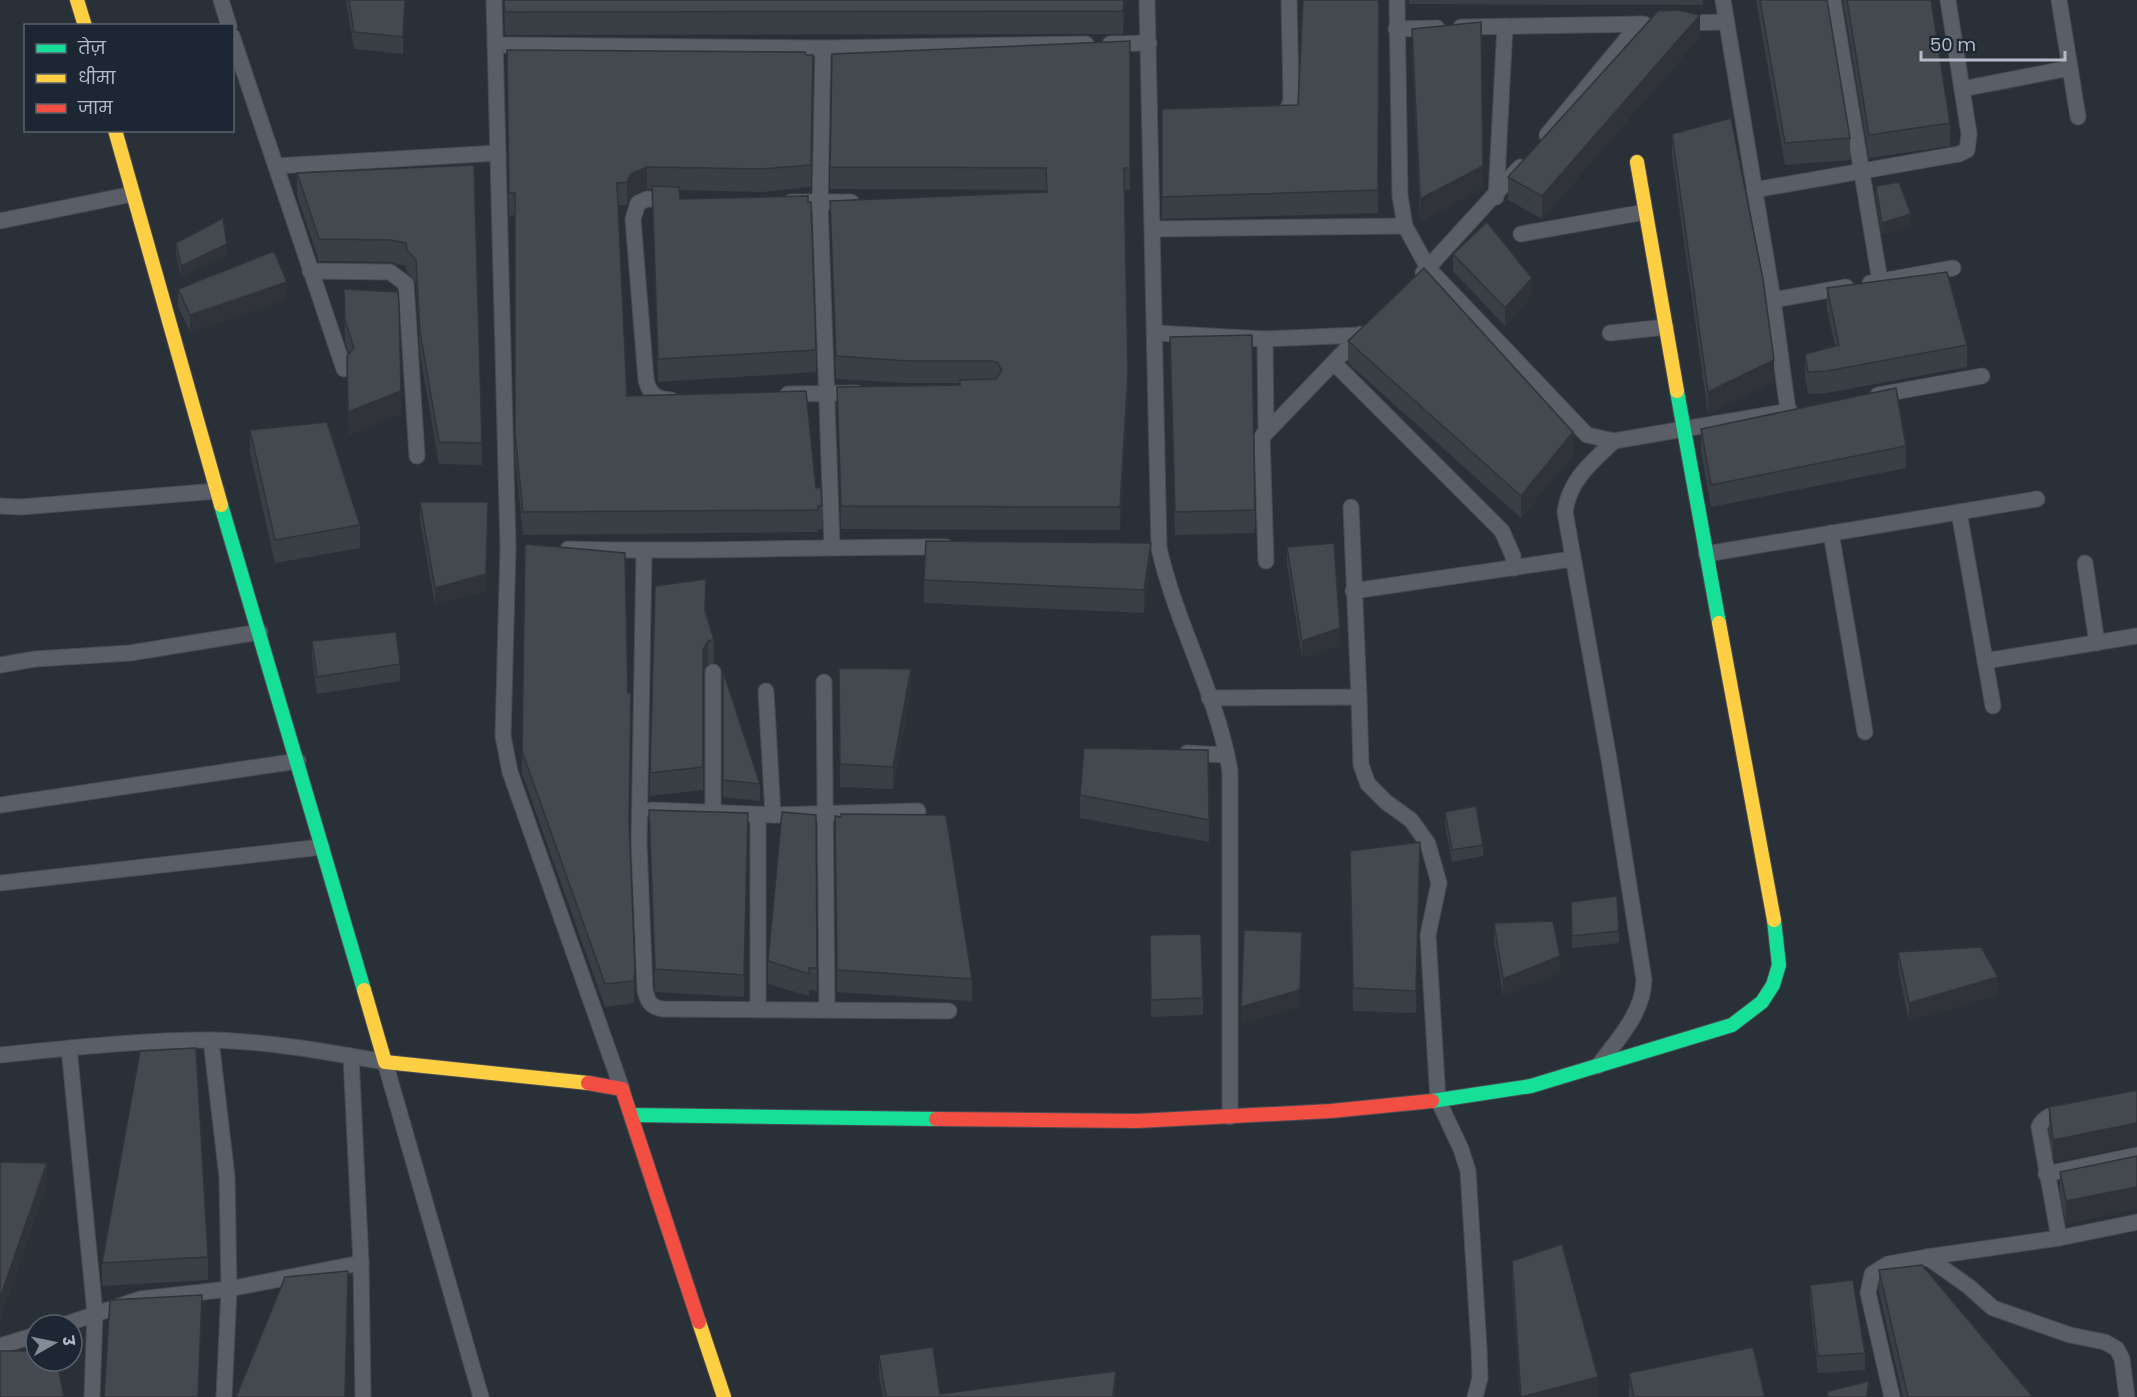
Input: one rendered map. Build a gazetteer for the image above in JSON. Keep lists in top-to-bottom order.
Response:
{
  "legend": ["तेज़", "धीमा", "जाम"],
  "scale_bar": "50 m",
  "north": "right"
}
